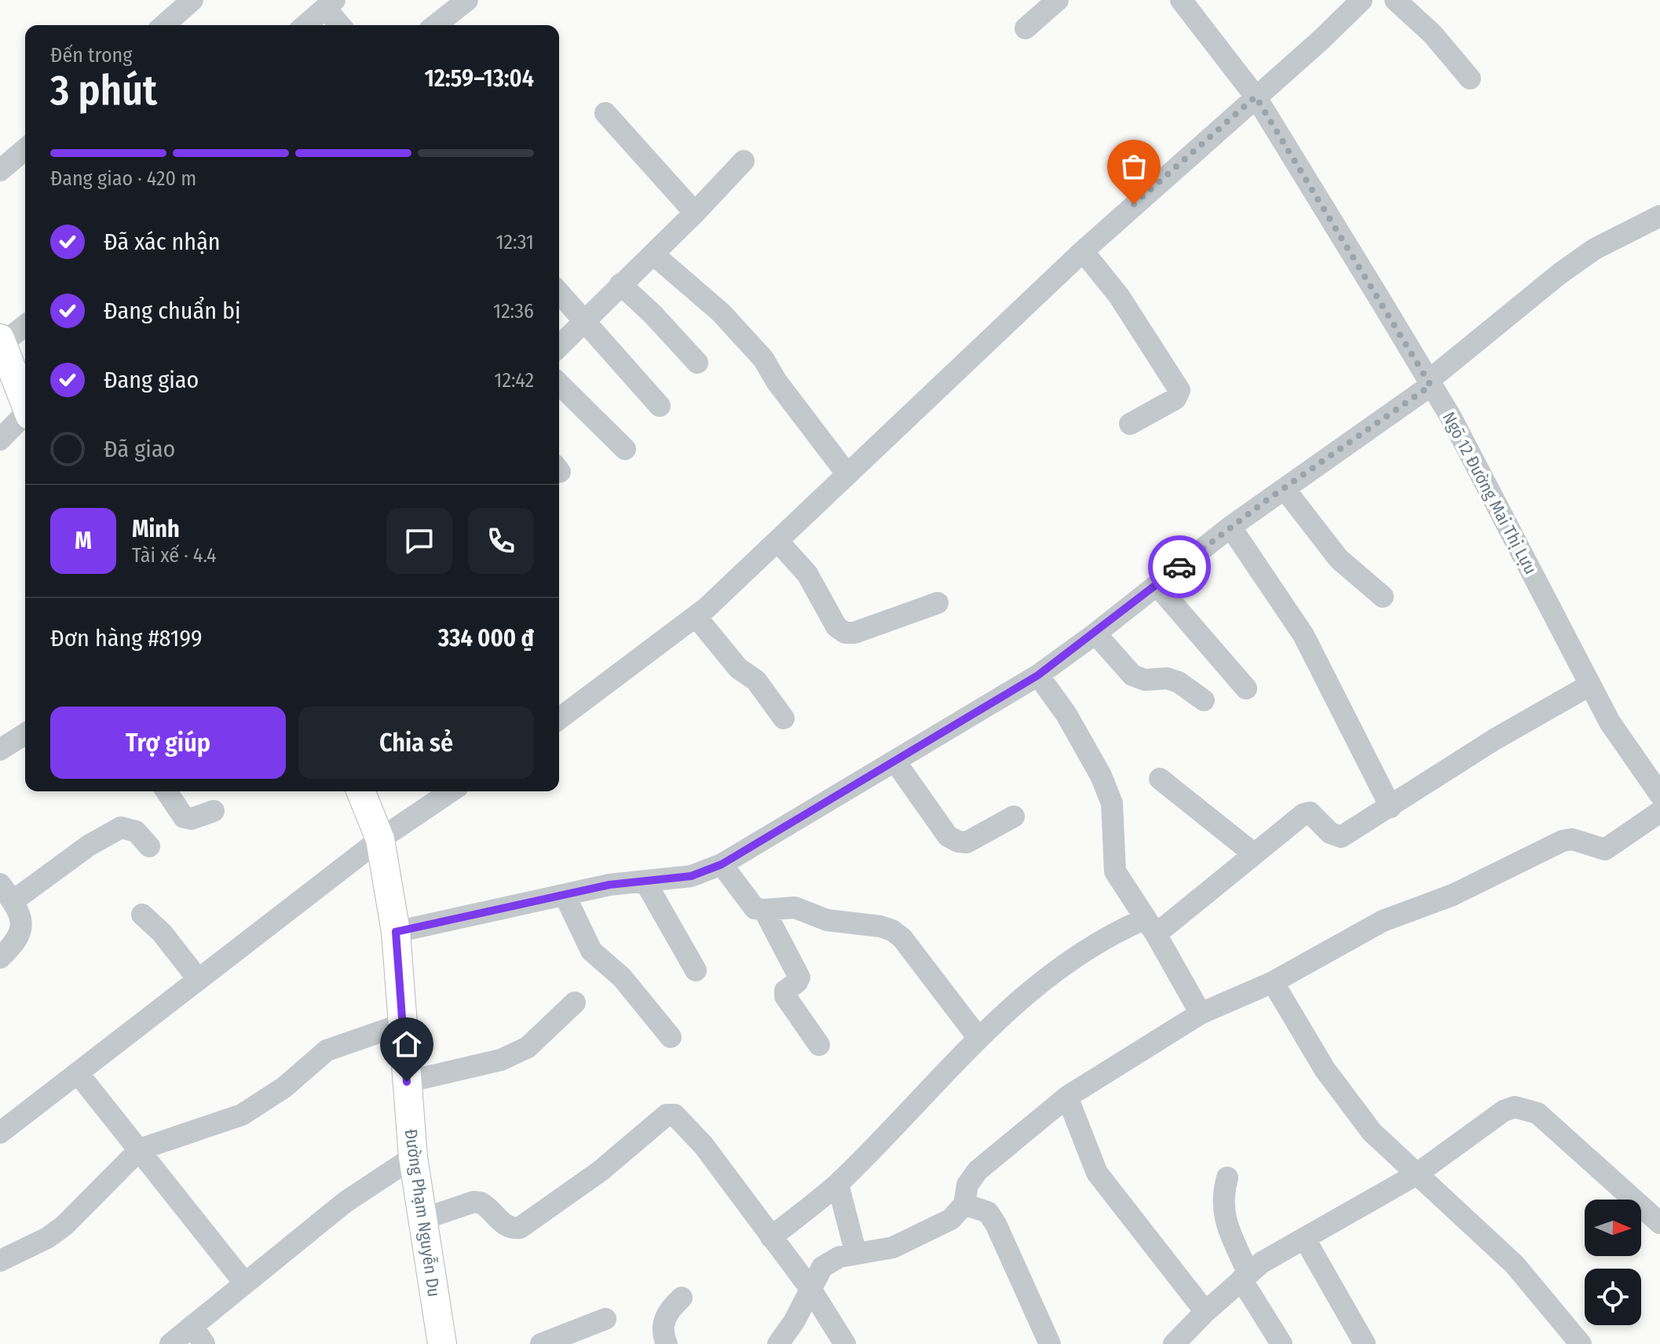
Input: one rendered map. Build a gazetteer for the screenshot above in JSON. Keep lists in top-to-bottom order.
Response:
{
  "streets": {
    "main road": ["Đường Phạm Nguyễn Du"],
    "street": ["Ngõ 12 Đường Mai Thị Lựu"]
  },
  "north": "right",
  "page": {
    "heading": ["3 phút", "Đến trong", "12:59–13:04"],
    "panel": [
      "Minh",
      "Tài xế · 4.4",
      "Đơn hàng #8199",
      "334 000 ₫"
    ],
    "bar": "Đang giao · 420 m",
    "list": [
      ["Đã xác nhận", "12:31"],
      ["Đang chuẩn bị", "12:36"],
      ["Đang giao", "12:42"],
      "Đã giao"
    ],
    "round": "M",
    "buttons": ["Trợ giúp", "Chia sẻ"]
  }
}
